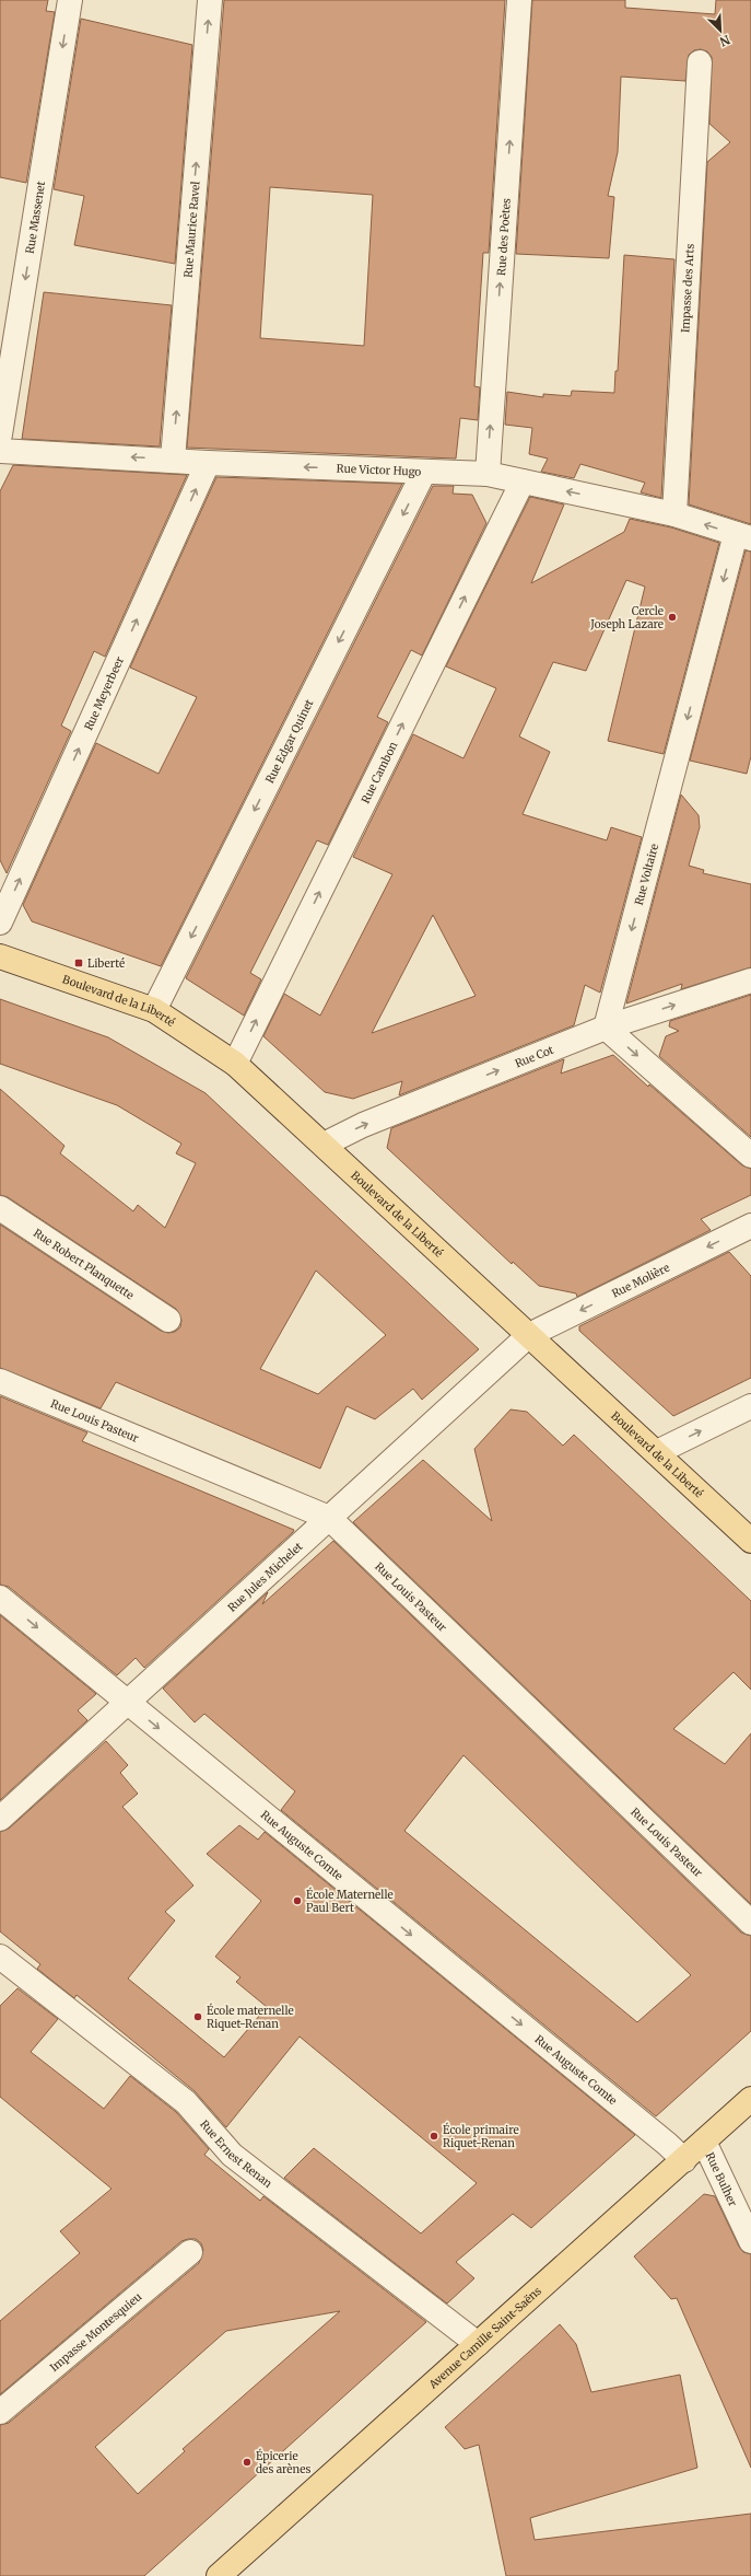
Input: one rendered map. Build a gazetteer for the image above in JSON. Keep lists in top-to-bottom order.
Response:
{
  "streets": {
    "main road": ["Boulevard de la Liberté", "Avenue Camille Saint-Saëns"],
    "street": [
      "Rue Massenet",
      "Rue Maurice Ravel",
      "Rue des Poètes",
      "Impasse des Arts",
      "Rue Victor Hugo",
      "Rue Meyerbeer",
      "Rue Edgar Quinet",
      "Rue Cambon",
      "Rue Voltaire",
      "Rue Cot",
      "Rue Robert Planquette",
      "Rue Molière",
      "Rue Louis Pasteur",
      "Rue Jules Michelet",
      "Rue Auguste Comte",
      "Rue Ernest Renan",
      "Rue Bulher",
      "Impasse Montesquieu"
    ]
  },
  "crossings": [
    ["Rue Maurice Ravel", "Rue Victor Hugo"],
    ["Rue des Poètes", "Rue Victor Hugo"],
    ["Impasse des Arts", "Rue Victor Hugo"],
    ["Rue Victor Hugo", "Rue Meyerbeer"],
    ["Rue Victor Hugo", "Rue Edgar Quinet"],
    ["Rue Victor Hugo", "Rue Cambon"],
    ["Rue Victor Hugo", "Rue Voltaire"],
    ["Rue Edgar Quinet", "Boulevard de la Liberté"],
    ["Rue Cambon", "Boulevard de la Liberté"],
    ["Rue Voltaire", "Rue Cot"],
    ["Boulevard de la Liberté", "Rue Cot"],
    ["Boulevard de la Liberté", "Rue Molière"],
    ["Boulevard de la Liberté", "Rue Jules Michelet"],
    ["Rue Molière", "Rue Jules Michelet"],
    ["Rue Louis Pasteur", "Rue Jules Michelet"],
    ["Rue Jules Michelet", "Rue Auguste Comte"],
    ["Rue Auguste Comte", "Avenue Camille Saint-Saëns"],
    ["Rue Ernest Renan", "Avenue Camille Saint-Saëns"],
    ["Rue Bulher", "Avenue Camille Saint-Saëns"]
  ],
  "one_way": [
    "Rue Massenet",
    "Rue Maurice Ravel",
    "Rue des Poètes",
    "Rue Victor Hugo",
    "Rue Meyerbeer",
    "Rue Edgar Quinet",
    "Rue Cambon",
    "Rue Voltaire",
    "Rue Cot",
    "Rue Auguste Comte"
  ],
  "places": {
    "other": [
      "Cercle Joseph Lazare",
      "École Maternelle Paul Bert",
      "École maternelle Riquet-Renan",
      "École primaire Riquet-Renan",
      "Épicerie des arènes"
    ],
    "transit": ["Liberté"]
  },
  "north": "bottom right"
}
